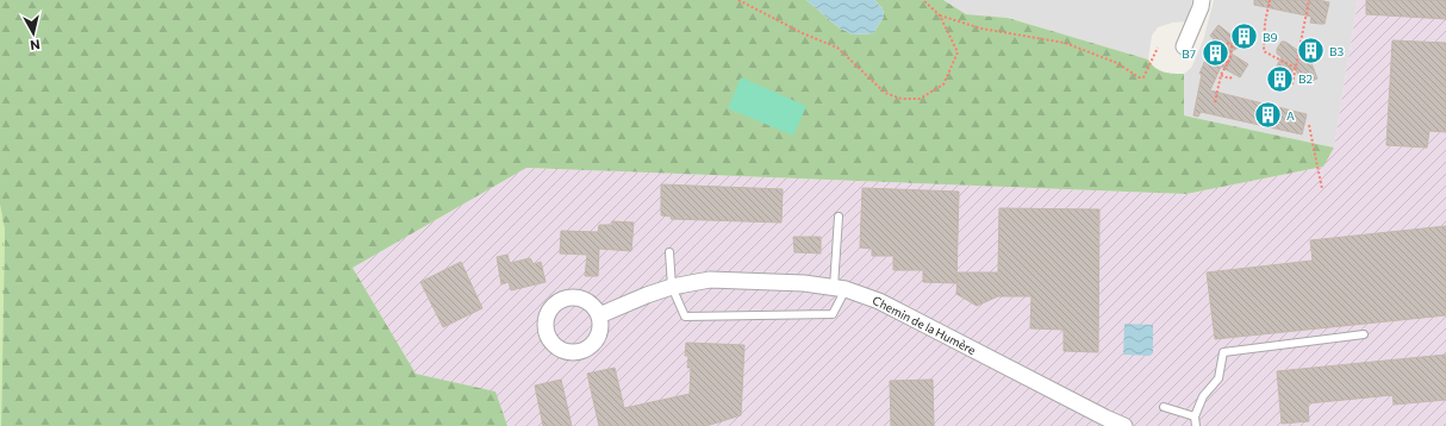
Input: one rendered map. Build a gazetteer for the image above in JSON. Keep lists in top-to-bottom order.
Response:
{
  "streets": {
    "street": ["Chemin de la Humère"]
  },
  "places": {
    "building": [
      "B9",
      "B3",
      "B7",
      "B2",
      "A"
    ]
  },
  "north": "bottom"
}
